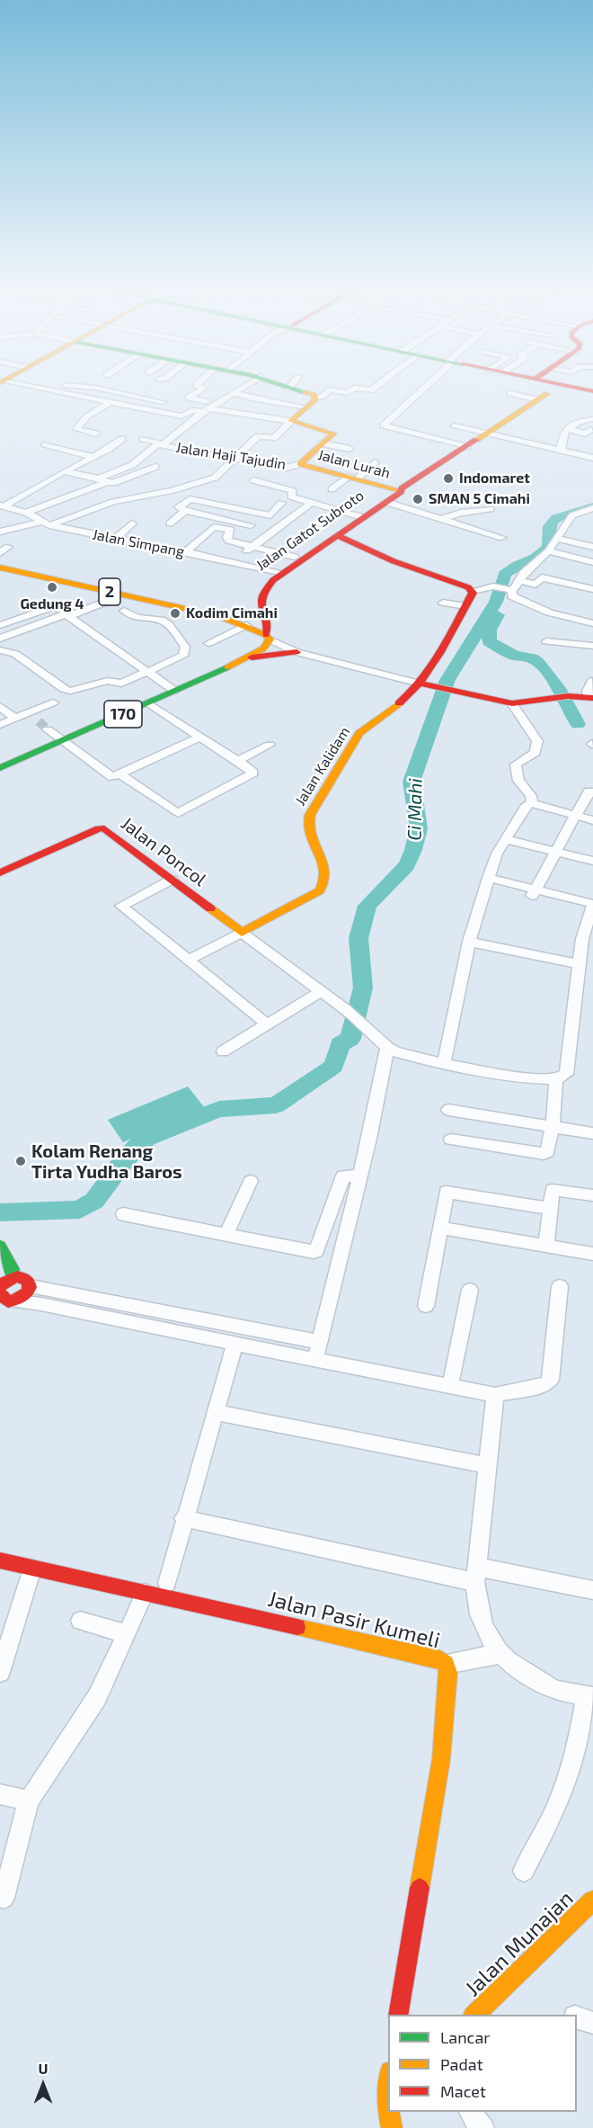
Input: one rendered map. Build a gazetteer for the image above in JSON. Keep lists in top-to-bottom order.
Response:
{
  "streets": {
    "main road": [
      "Jalan Lurah",
      "Jalan Gatot Subroto",
      "2",
      "170",
      "Jalan Kalidam",
      "Jalan Poncol",
      "Jalan Pasir Kumeli",
      "Jalan Munajan"
    ],
    "street": ["Jalan Haji Tajudin", "Jalan Simpang"]
  },
  "crossings": [
    ["Jalan Haji Tajudin", "Jalan Lurah"],
    ["Jalan Lurah", "Jalan Gatot Subroto"],
    ["Jalan Gatot Subroto", "Jalan Simpang"],
    ["Jalan Gatot Subroto", "2"],
    ["2", "170"],
    ["Jalan Kalidam", "Jalan Poncol"]
  ],
  "water": ["Ci Mahi"],
  "places": [
    "Indomaret",
    "SMAN 5 Cimahi",
    "Gedung 4",
    "Kodim Cimahi",
    "Kolam Renang Tirta Yudha Baros"
  ],
  "legend": ["Lancar", "Padat", "Macet"],
  "north": "top"
}
